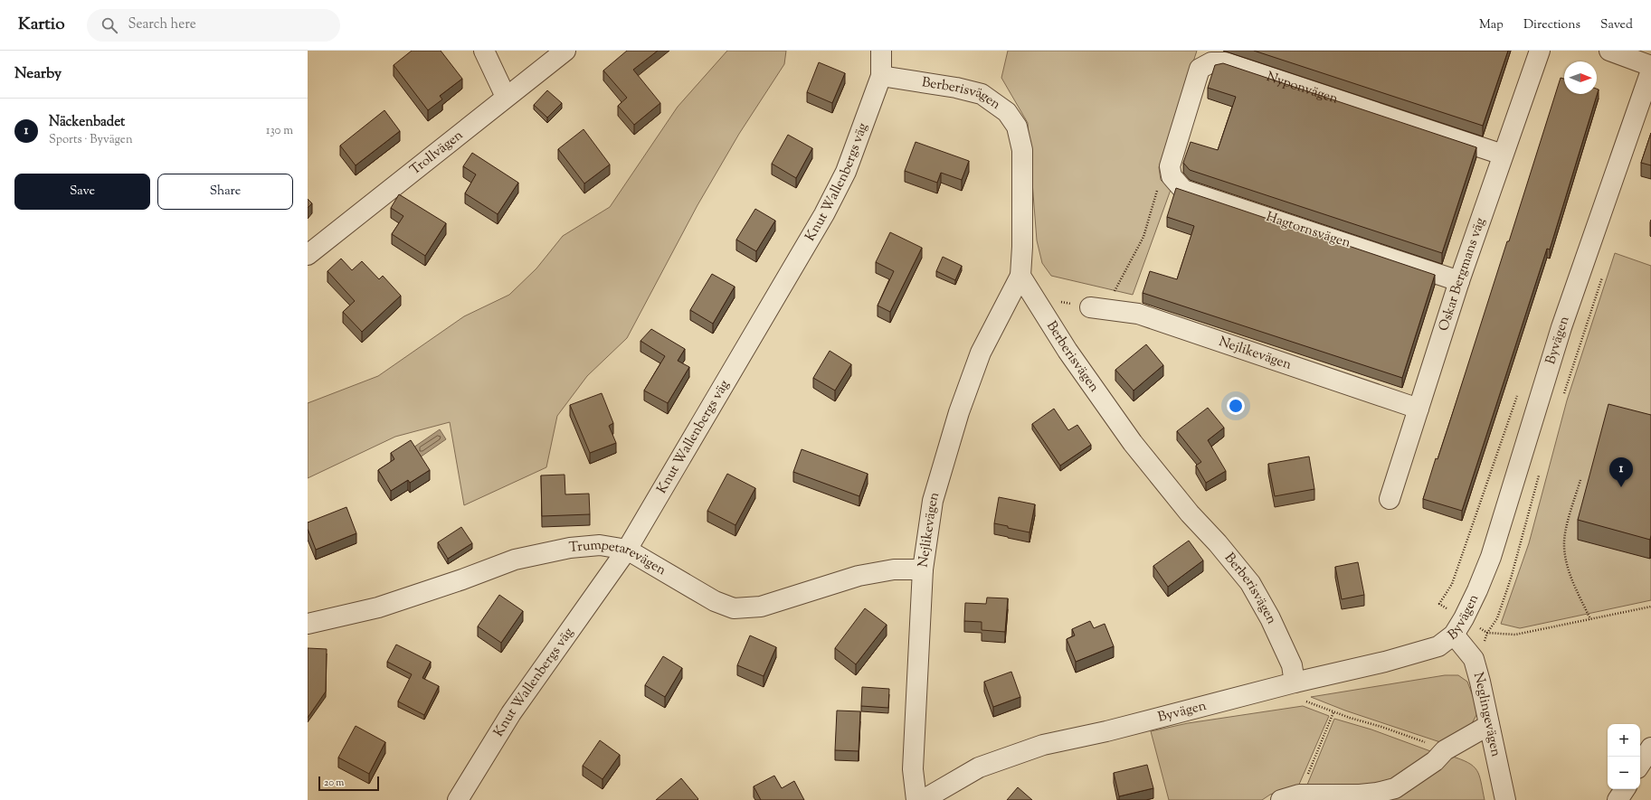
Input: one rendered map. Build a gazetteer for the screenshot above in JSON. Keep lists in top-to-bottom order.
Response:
{
  "streets": {
    "street": [
      "Nyponvägen",
      "Berberisvägen",
      "Trollvägen",
      "Knut Wallenbergs väg",
      "Hagtornsvägen",
      "Oskar Bergmans väg",
      "Byvägen",
      "Nejlikevägen",
      "Trumpetarevägen",
      "Neglingevägen"
    ]
  },
  "crossings": [
    ["Nyponvägen", "Hagtornsvägen"],
    ["Nyponvägen", "Oskar Bergmans väg"],
    ["Berberisvägen", "Knut Wallenbergs väg"],
    ["Berberisvägen", "Byvägen"],
    ["Berberisvägen", "Nejlikevägen"],
    ["Knut Wallenbergs väg", "Trumpetarevägen"],
    ["Hagtornsvägen", "Oskar Bergmans väg"],
    ["Oskar Bergmans väg", "Nejlikevägen"],
    ["Byvägen", "Neglingevägen"],
    ["Nejlikevägen", "Trumpetarevägen"]
  ],
  "scale_bar": "20 m",
  "north": "right",
  "page": {
    "header": "Kartio",
    "search": "Search here",
    "nav": ["Map", "Directions", "Saved"],
    "heading": "Nearby",
    "list": [
      {
        "mark": "1",
        "name": "Näckenbadet",
        "note": "Sports · Byvägen",
        "value": "130 m"
      }
    ],
    "buttons": ["Save", "Share"],
    "pins": "1",
    "map_buttons": ["+", "−"],
    "scale": "20 m"
  }
}
